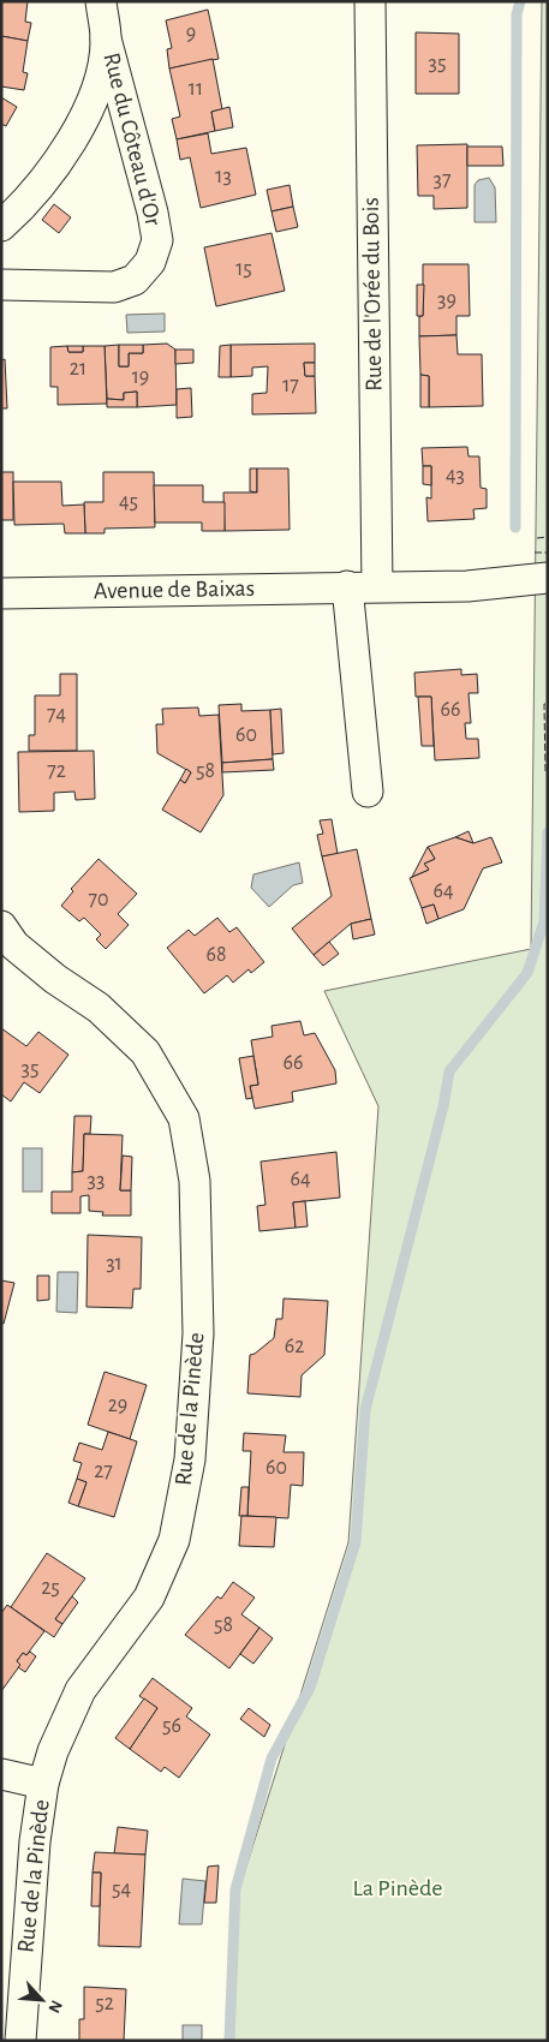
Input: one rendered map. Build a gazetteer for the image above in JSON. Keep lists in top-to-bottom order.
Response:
{
  "streets": {
    "street": [
      "Rue du Côteau d'Or",
      "Rue de l'Orée du Bois",
      "Avenue de Baixas",
      "Rue de la Pinède"
    ]
  },
  "crossings": [
    ["Rue de l'Orée du Bois", "Avenue de Baixas"]
  ],
  "parks": ["La Pinède"],
  "house_numbers": [
    "9",
    "35",
    "11",
    "13",
    "37",
    "15",
    "39",
    "21",
    "19",
    "17",
    "43",
    "45",
    "66",
    "74",
    "60",
    "72",
    "58",
    "64",
    "70",
    "68",
    "66",
    "35",
    "64",
    "33",
    "31",
    "62",
    "29",
    "60",
    "27",
    "25",
    "58",
    "56",
    "54",
    "52"
  ],
  "north": "bottom right"
}
